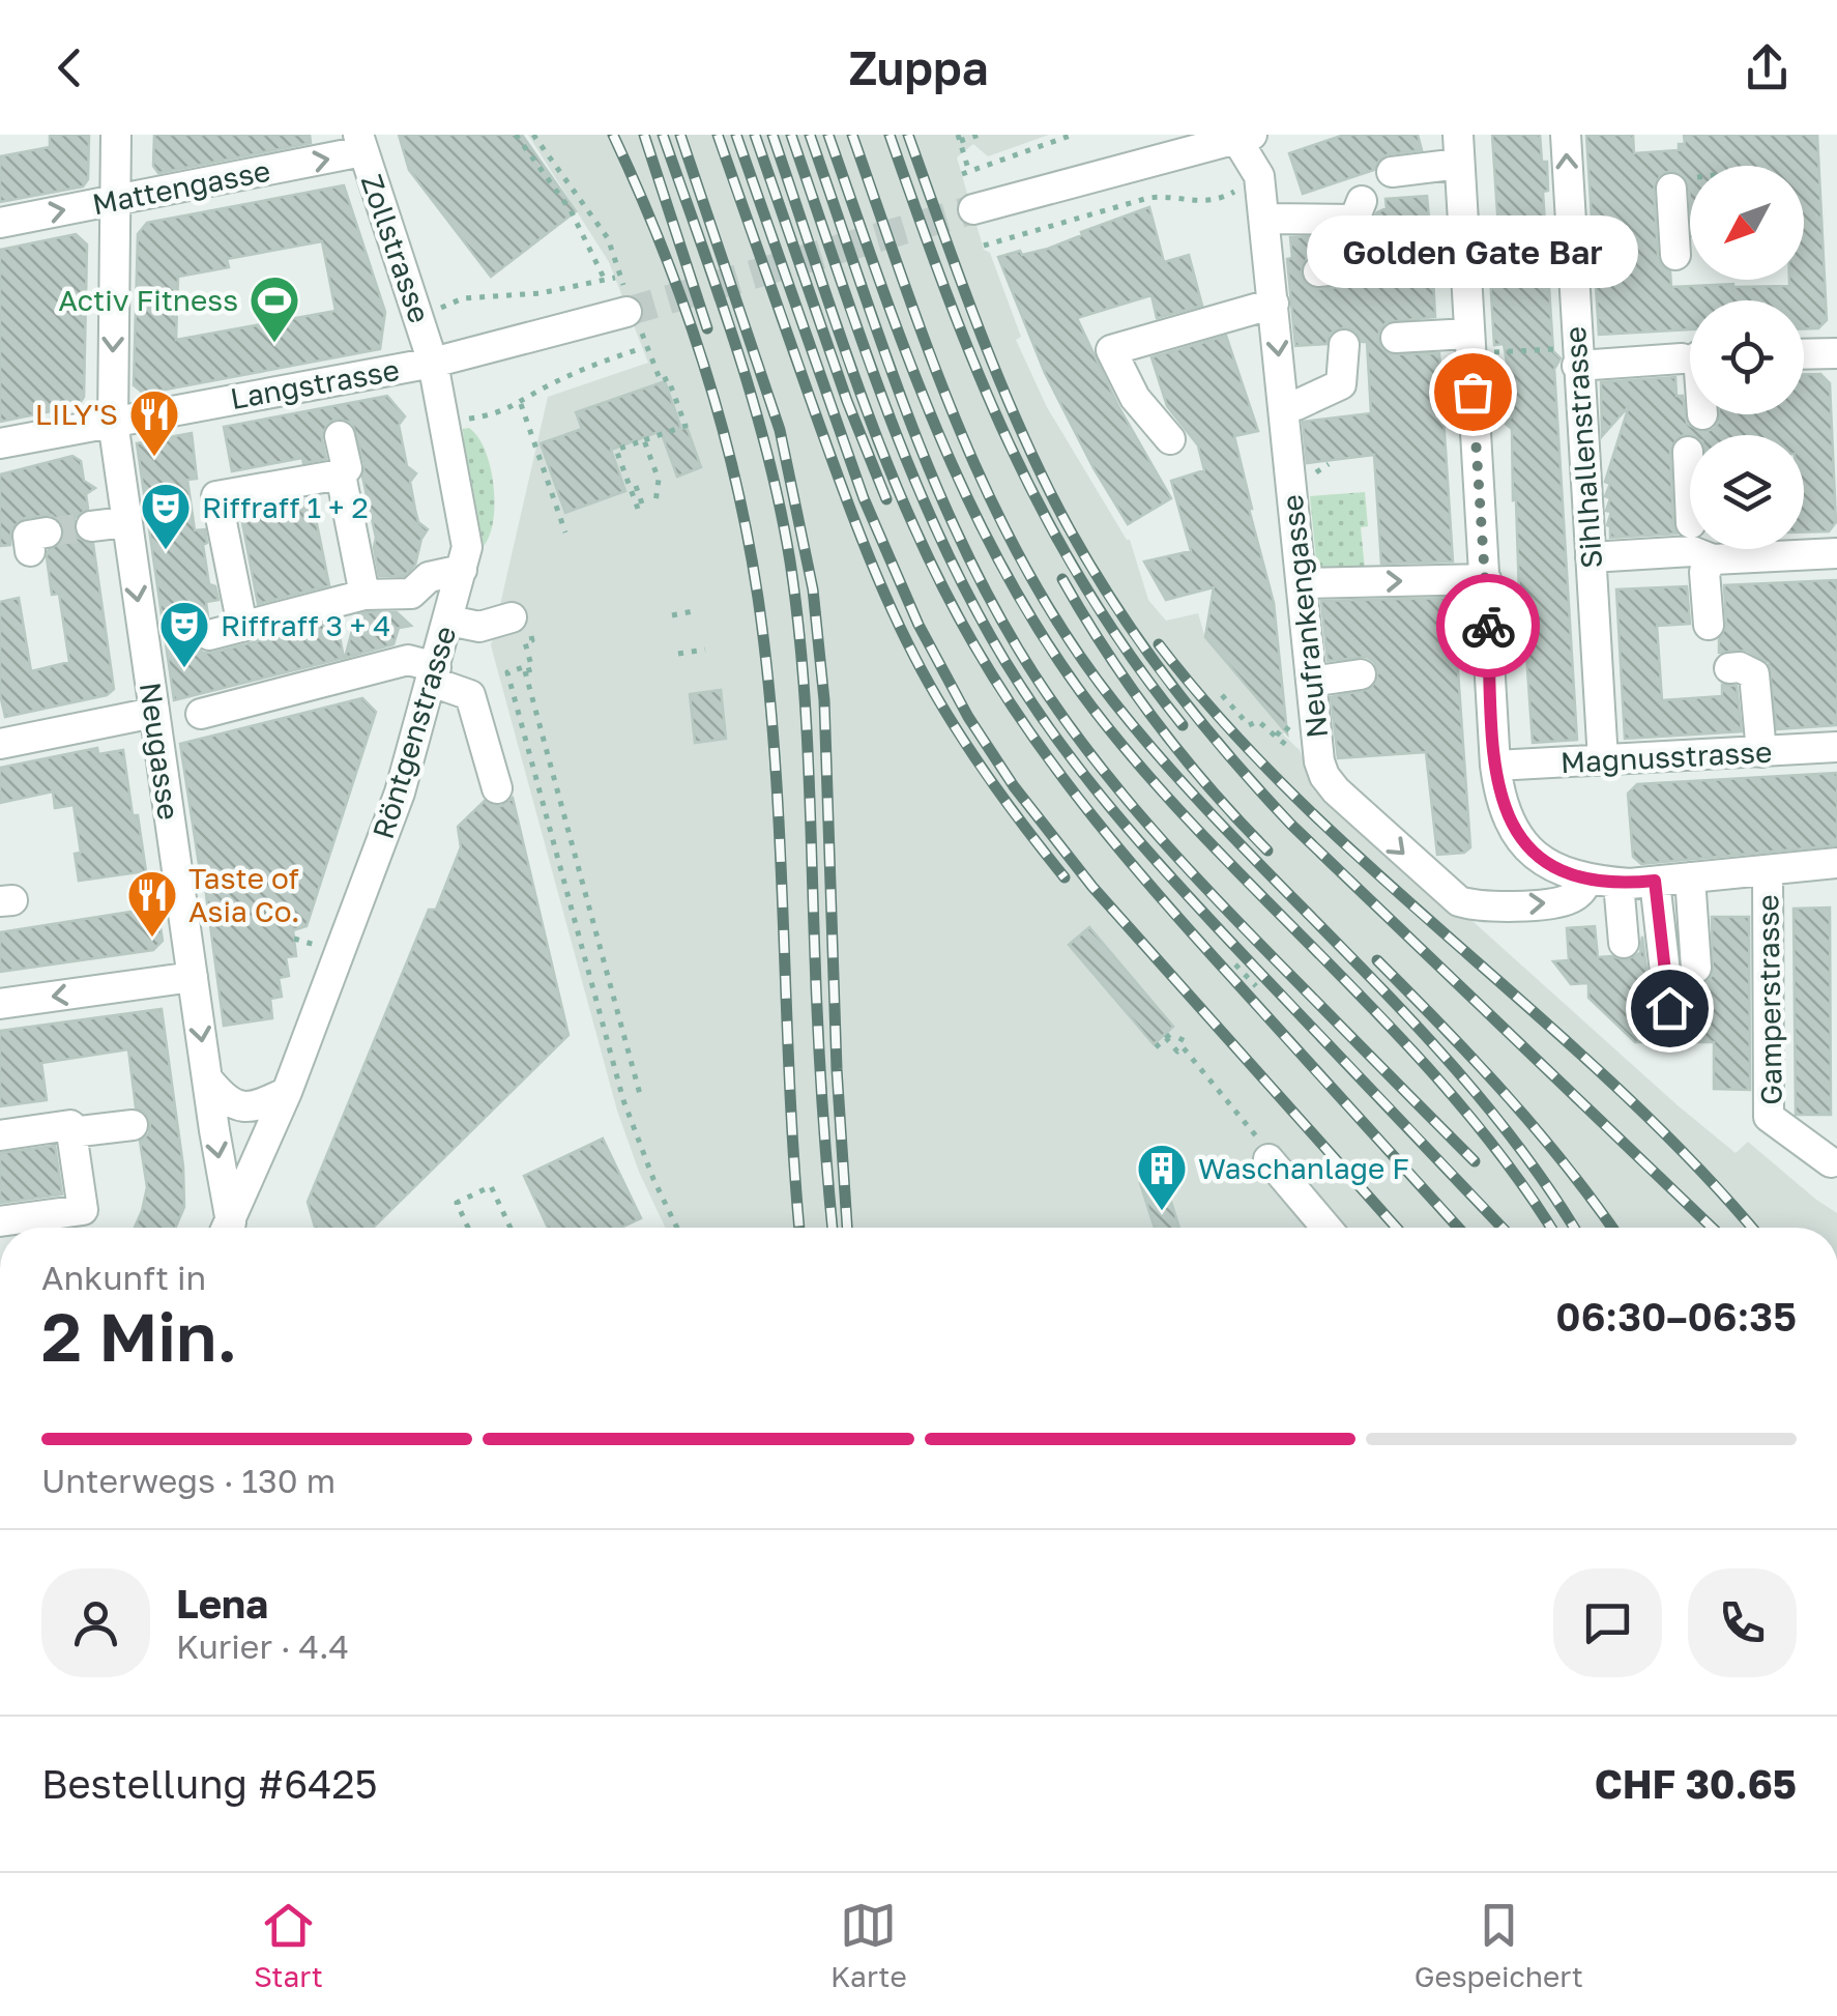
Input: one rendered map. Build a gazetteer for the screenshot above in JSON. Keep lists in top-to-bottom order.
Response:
{
  "streets": {
    "street": [
      "Mattengasse",
      "Zollstrasse",
      "Langstrasse",
      "Sihlhallenstrasse",
      "Neufrankengasse",
      "Röntgenstrasse",
      "Neugasse",
      "Magnusstrasse",
      "Gamperstrasse"
    ]
  },
  "crossings": [
    ["Mattengasse", "Zollstrasse"],
    ["Mattengasse", "Neugasse"],
    ["Zollstrasse", "Langstrasse"],
    ["Zollstrasse", "Röntgenstrasse"],
    ["Langstrasse", "Röntgenstrasse"],
    ["Langstrasse", "Neugasse"],
    ["Sihlhallenstrasse", "Magnusstrasse"]
  ],
  "one_way": ["Mattengasse", "Neugasse"],
  "places": {
    "sports": ["Activ Fitness"],
    "other": ["Golden Gate Bar"],
    "restaurant": ["LILY'S", "Taste of Asia Co."],
    "theatre": ["Riffraff 1 + 2", "Riffraff 3 + 4"],
    "building": ["Waschanlage F"]
  },
  "north": "bottom left",
  "page": {
    "header": "Zuppa",
    "bubble": "Golden Gate Bar",
    "heading": ["2 Min.", "Ankunft in", "06:30–06:35"],
    "panel": [
      "Lena",
      "Kurier · 4.4",
      "Bestellung #6425",
      "CHF 30.65"
    ],
    "bar": "Unterwegs · 130 m",
    "tabs": ["Start", "Karte", "Gespeichert"]
  }
}
